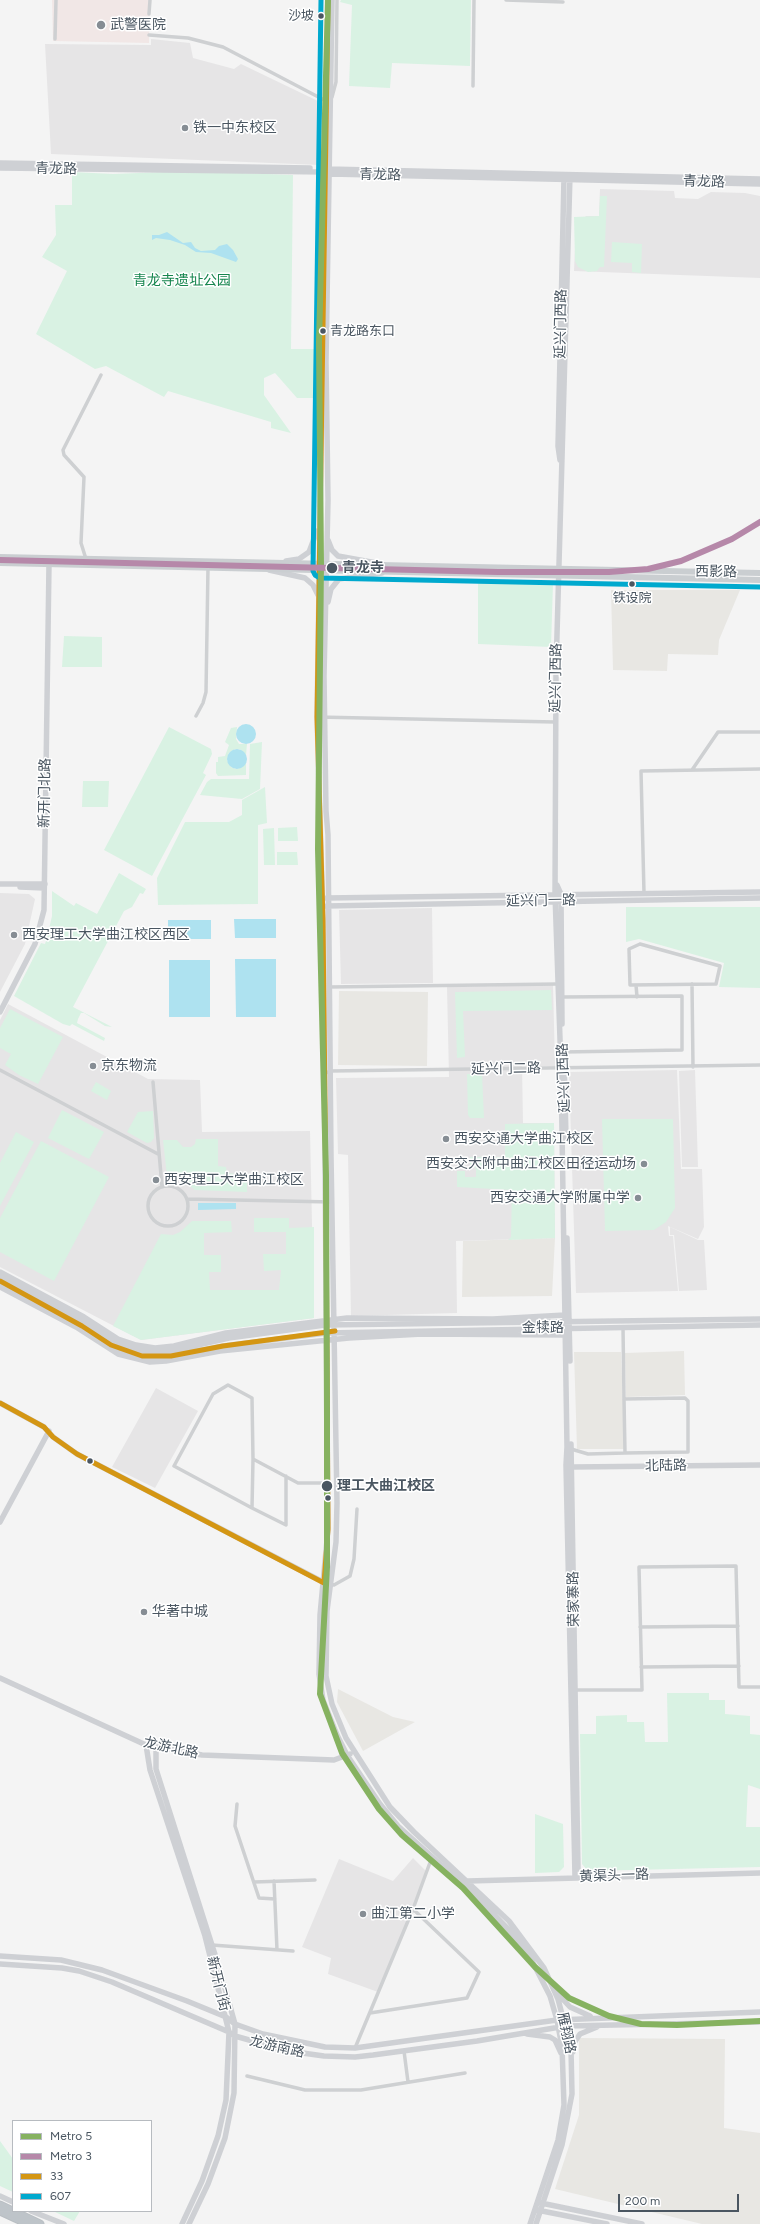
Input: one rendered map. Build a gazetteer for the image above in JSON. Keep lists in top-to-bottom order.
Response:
{
  "streets": {
    "main road": ["西影路"],
    "street": [
      "青龙路",
      "延兴门西路",
      "新开门北路",
      "延兴门一路",
      "延兴门二路",
      "金犊路",
      "北陆路",
      "荣家寨路",
      "龙游北路",
      "黄渠头一路",
      "新开门街",
      "雁翔路",
      "龙游南路"
    ]
  },
  "crossings": [
    ["青龙路", "延兴门西路"],
    ["青龙路", "雁翔路"],
    ["延兴门西路", "西影路"],
    ["延兴门西路", "延兴门一路"],
    ["延兴门西路", "延兴门二路"],
    ["延兴门西路", "金犊路"],
    ["延兴门西路", "荣家寨路"],
    ["西影路", "新开门北路"],
    ["西影路", "雁翔路"],
    ["延兴门一路", "雁翔路"],
    ["延兴门二路", "雁翔路"],
    ["金犊路", "荣家寨路"],
    ["金犊路", "雁翔路"],
    ["北陆路", "荣家寨路"],
    ["荣家寨路", "黄渠头一路"],
    ["龙游北路", "新开门街"],
    ["龙游北路", "雁翔路"],
    ["黄渠头一路", "雁翔路"],
    ["新开门街", "龙游南路"],
    ["雁翔路", "龙游南路"]
  ],
  "parks": ["青龙寺遗址公园"],
  "places": [
    "沙坡",
    "武警医院",
    "铁一中东校区",
    "青龙路东口",
    "青龙寺",
    "铁设院",
    "西安理工大学曲江校区西区",
    "京东物流",
    "西安交通大学曲江校区",
    "西安交大附中曲江校区田径运动场",
    "西安理工大学曲江校区",
    "西安交通大学附属中学",
    "理工大曲江校区",
    "华著中城",
    "曲江第二小学"
  ],
  "lines": [
    "metro line 5",
    "transit line 33",
    "transit line 607",
    "metro line 3"
  ],
  "legend": [
    "Metro 5",
    "Metro 3",
    "33",
    "607"
  ],
  "scale_bar": "200 m"
}
